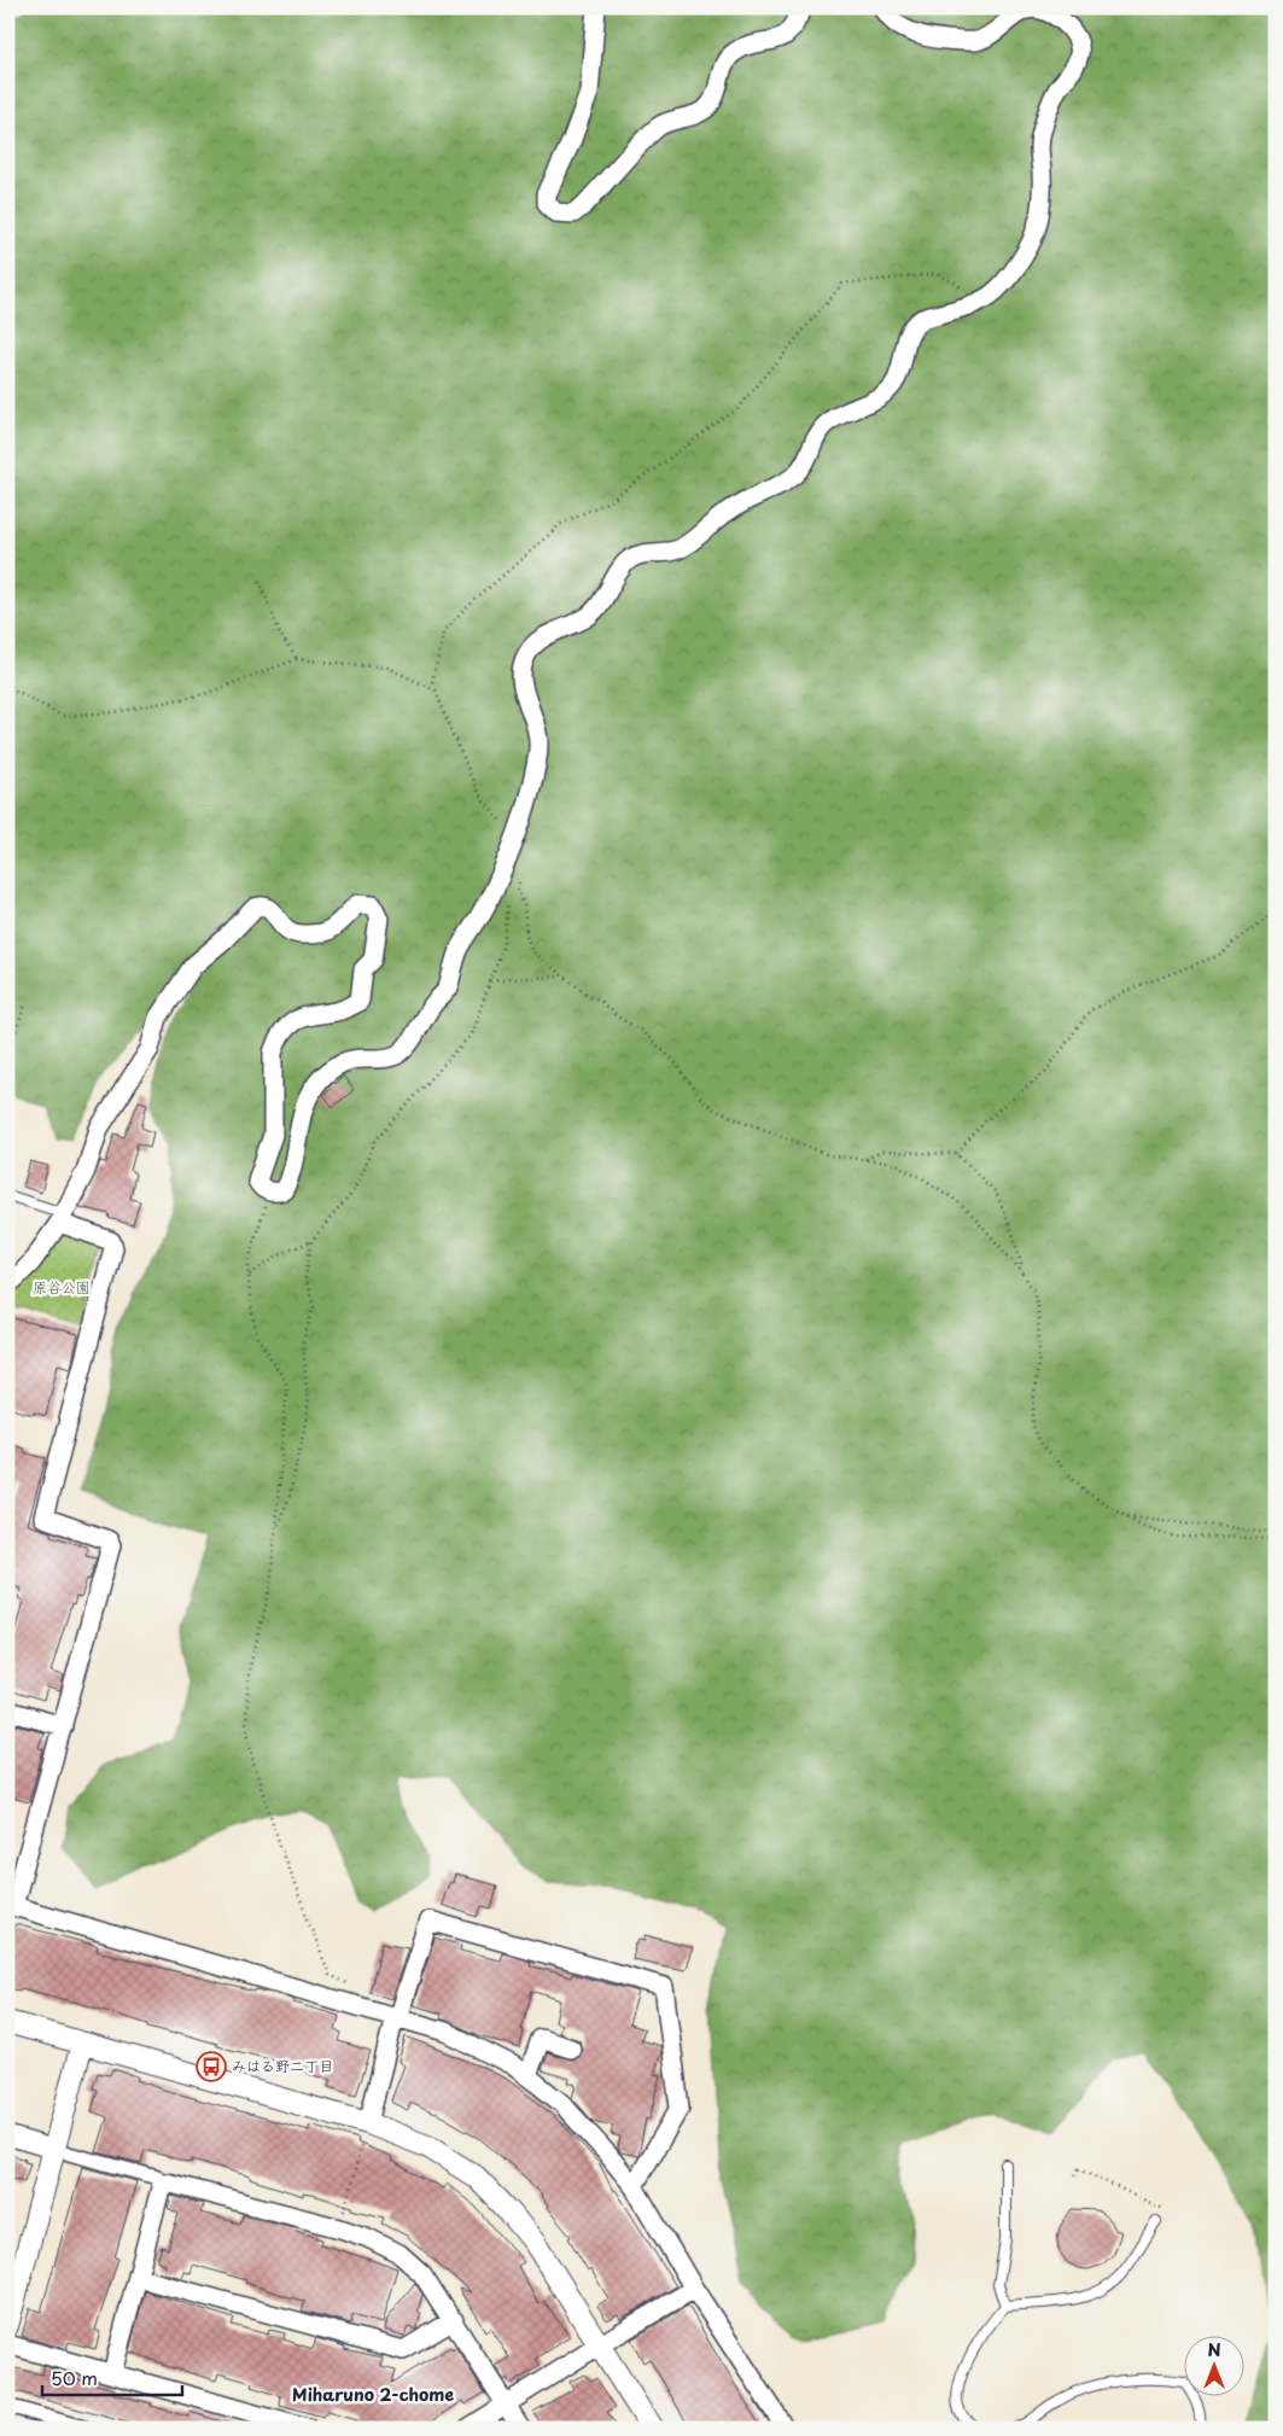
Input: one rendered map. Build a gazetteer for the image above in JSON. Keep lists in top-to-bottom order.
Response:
{
  "districts": ["Miharuno 2-chome"],
  "parks": ["原谷公園"],
  "places": {
    "bus stop": ["みはる野二丁目"]
  },
  "scale_bar": "50 m",
  "north": "top"
}
